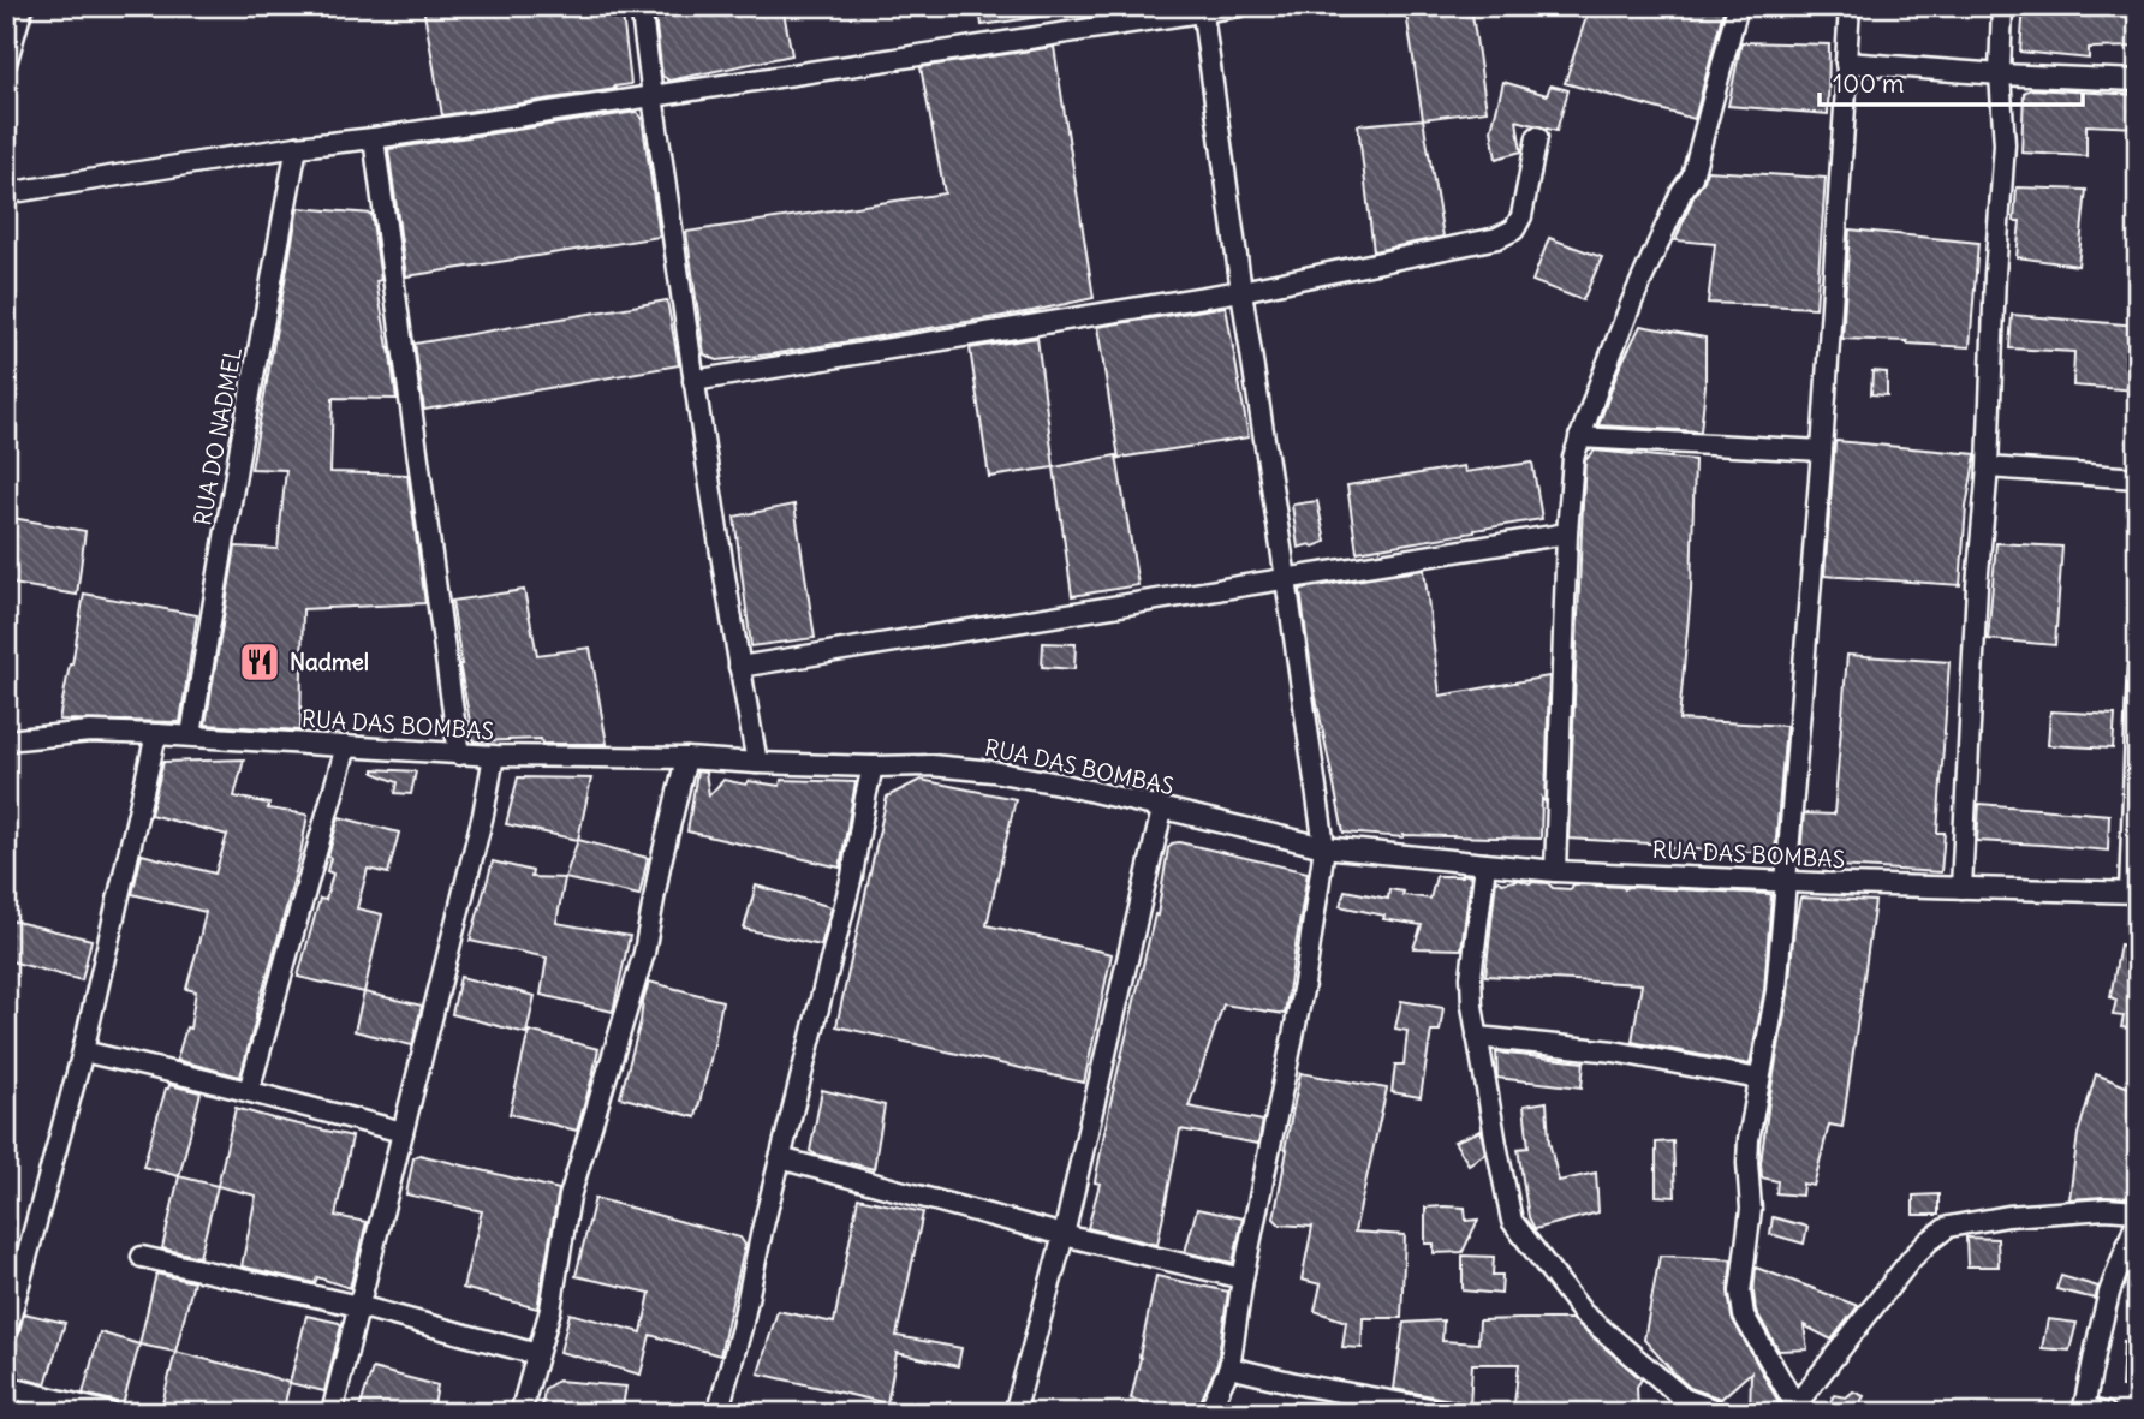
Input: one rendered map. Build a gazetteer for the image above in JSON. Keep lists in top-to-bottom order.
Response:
{
  "streets": {
    "street": ["RUA DO NADMEL", "RUA DAS BOMBAS"]
  },
  "crossings": [
    ["RUA DO NADMEL", "RUA DAS BOMBAS"]
  ],
  "places": {
    "restaurant": ["Nadmel"]
  },
  "scale_bar": "100 m"
}
